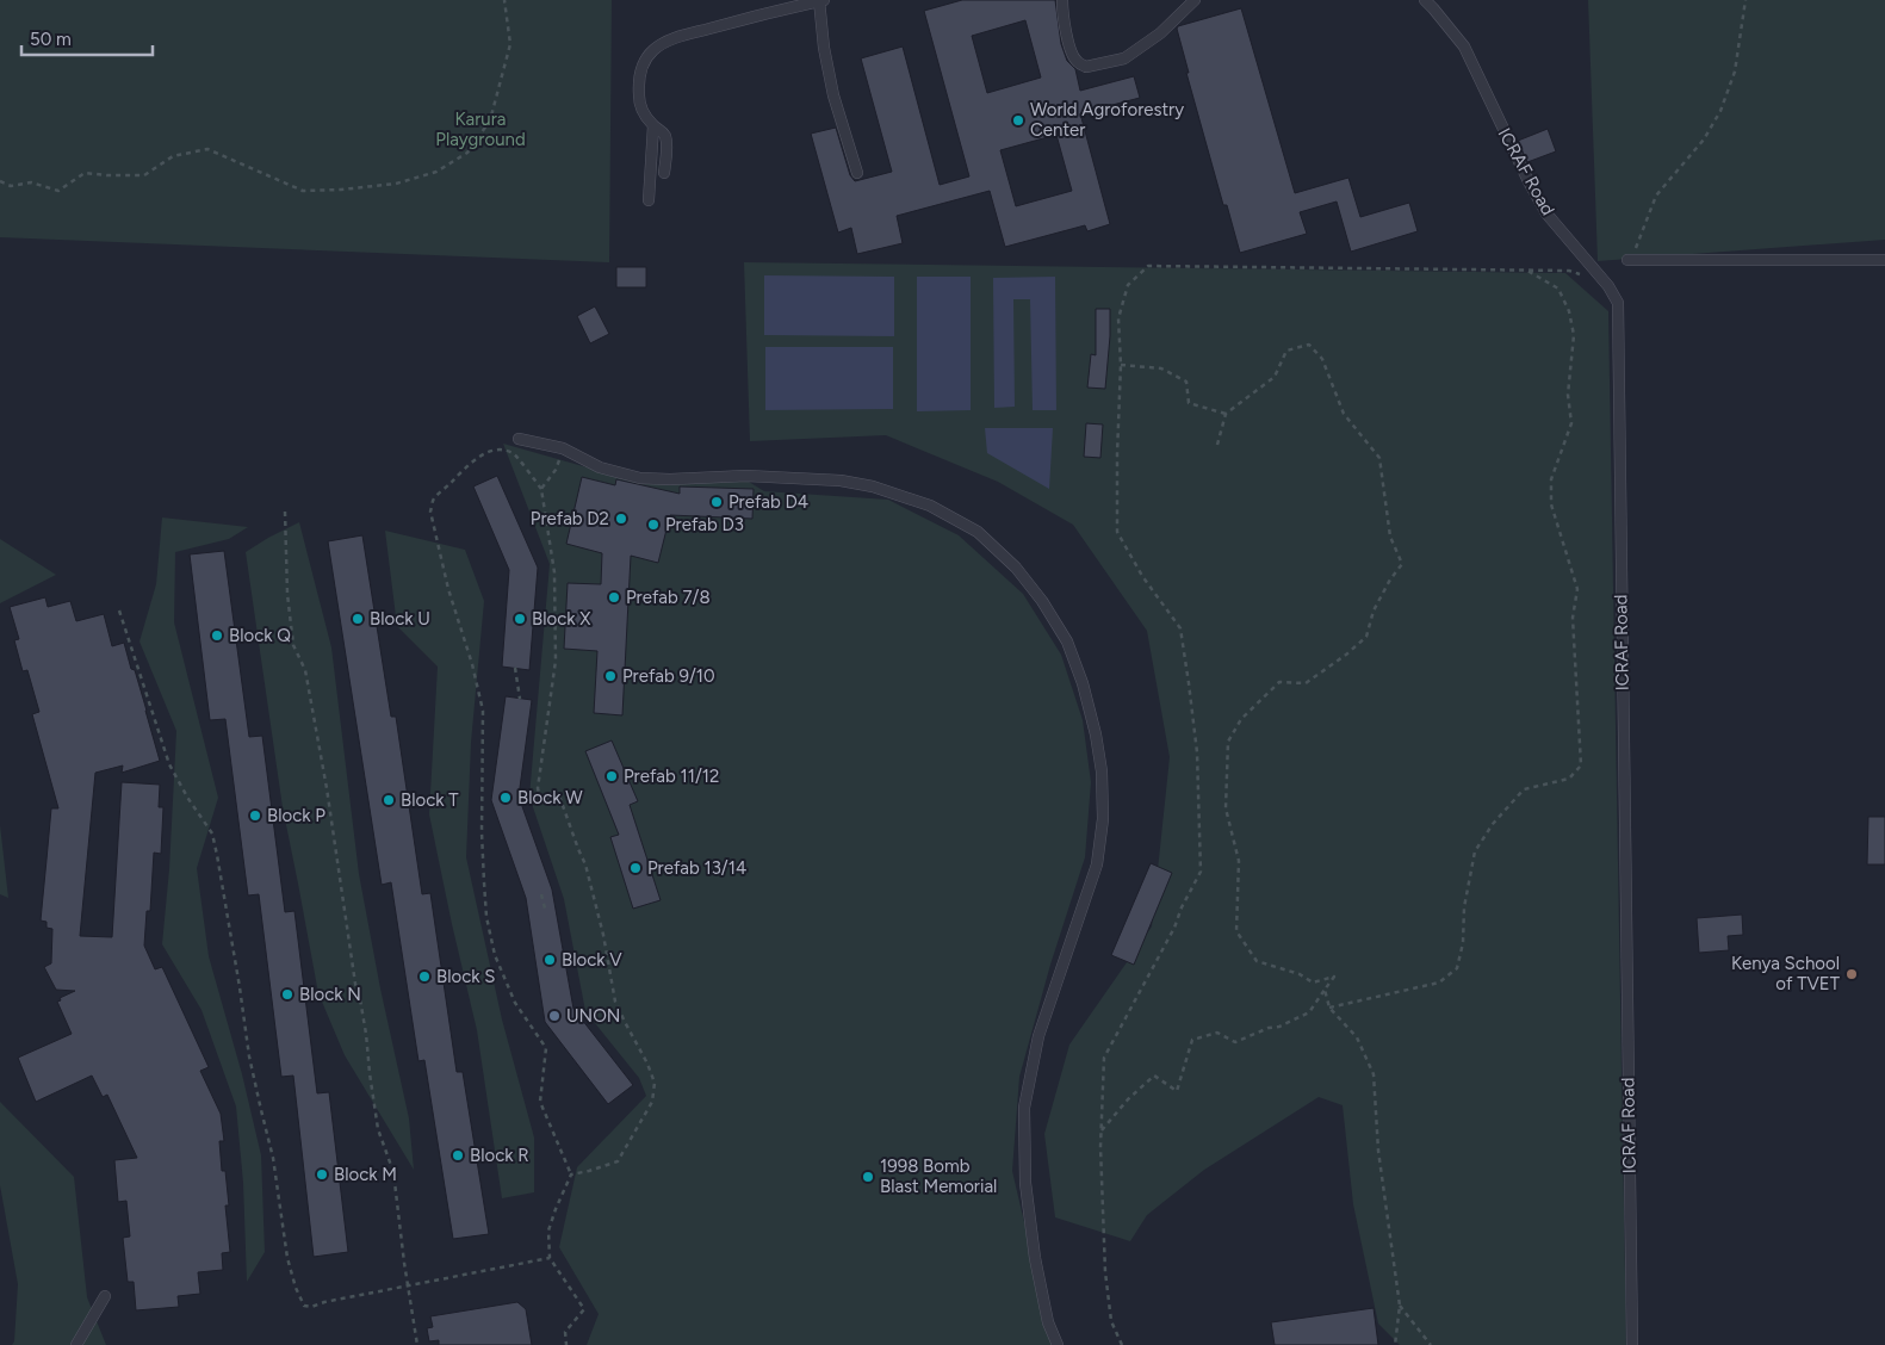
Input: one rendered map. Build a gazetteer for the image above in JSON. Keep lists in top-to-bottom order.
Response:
{
  "streets": {
    "lane": ["ICRAF Road"]
  },
  "parks": ["Karura Playground"],
  "places": [
    "World Agroforestry Center",
    "Prefab D4",
    "Prefab D2",
    "Prefab D3",
    "Prefab 7/8",
    "Block U",
    "Block X",
    "Block Q",
    "Prefab 9/10",
    "Prefab 11/12",
    "Block W",
    "Block T",
    "Block P",
    "Prefab 13/14",
    "Block V",
    "Kenya School of TVET",
    "Block S",
    "Block N",
    "UNON",
    "Block R",
    "Block M",
    "1998 Bomb Blast Memorial"
  ],
  "scale_bar": "50 m"
}
